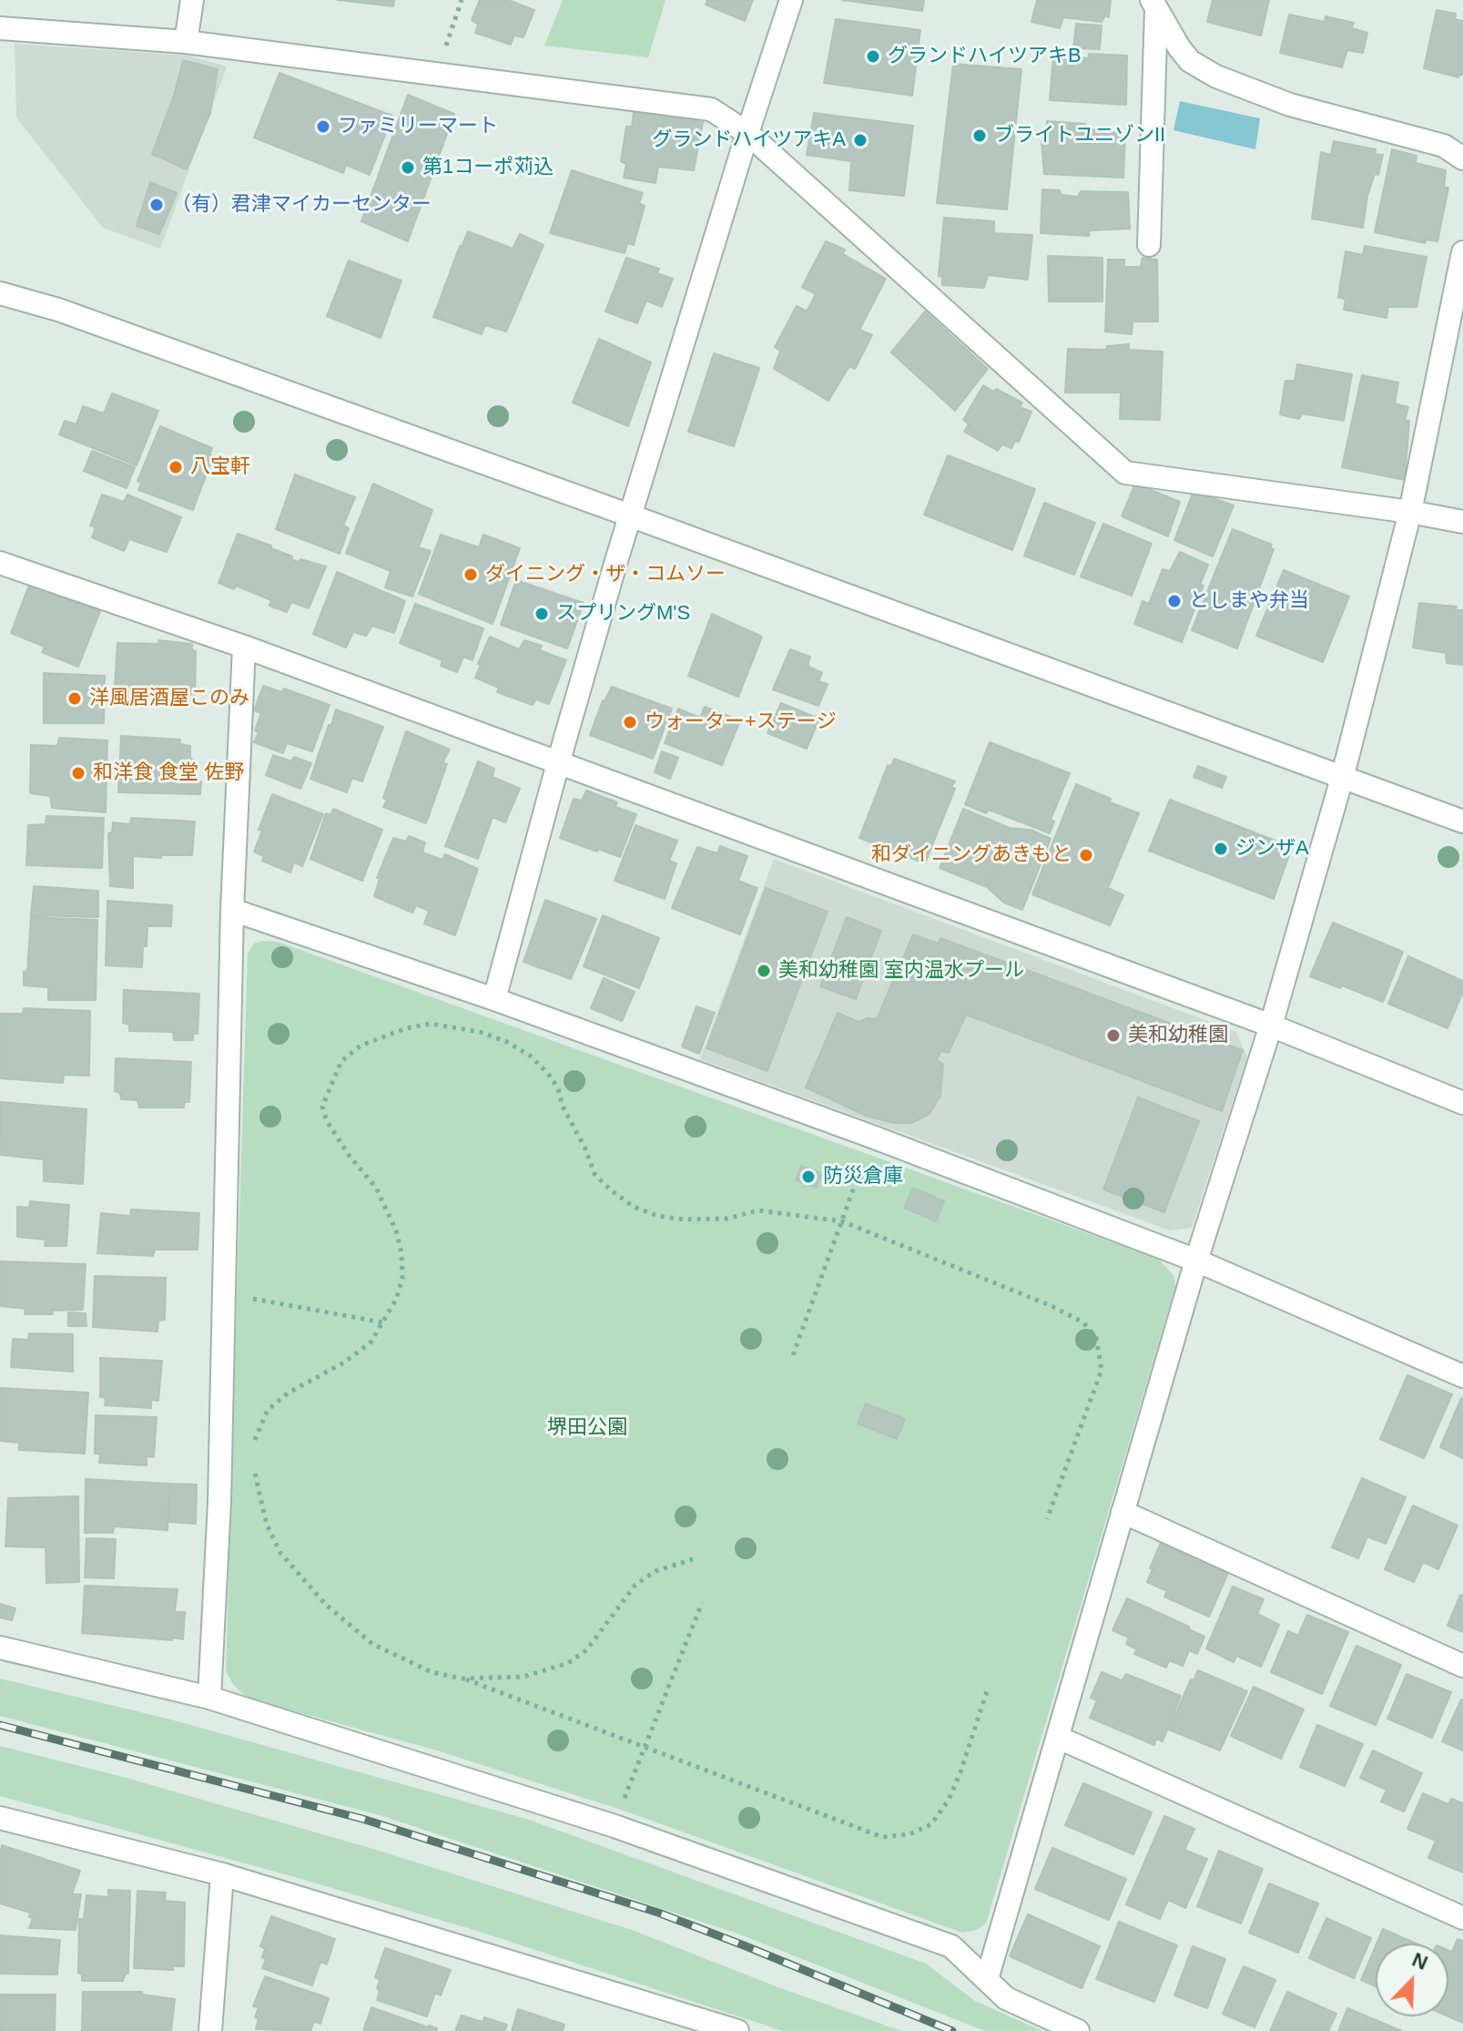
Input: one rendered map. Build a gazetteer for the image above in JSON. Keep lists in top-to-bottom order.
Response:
{
  "parks": ["堺田公園"],
  "places": [
    "グランドハイツアキB",
    "ファミリーマート",
    "ブライトユニゾンII",
    "グランドハイツアキA",
    "第1コーポ苅込",
    "（有）君津マイカーセンター",
    "八宝軒",
    "ダイニング・ザ・コムソー",
    "としまや弁当",
    "スプリングM'S",
    "洋風居酒屋このみ",
    "ウォーター+ステージ",
    "和洋食 食堂 佐野",
    "ジンザA",
    "和ダイニングあきもと",
    "美和幼稚園 室内温水プール",
    "美和幼稚園",
    "防災倉庫"
  ],
  "north": "top right"
}
